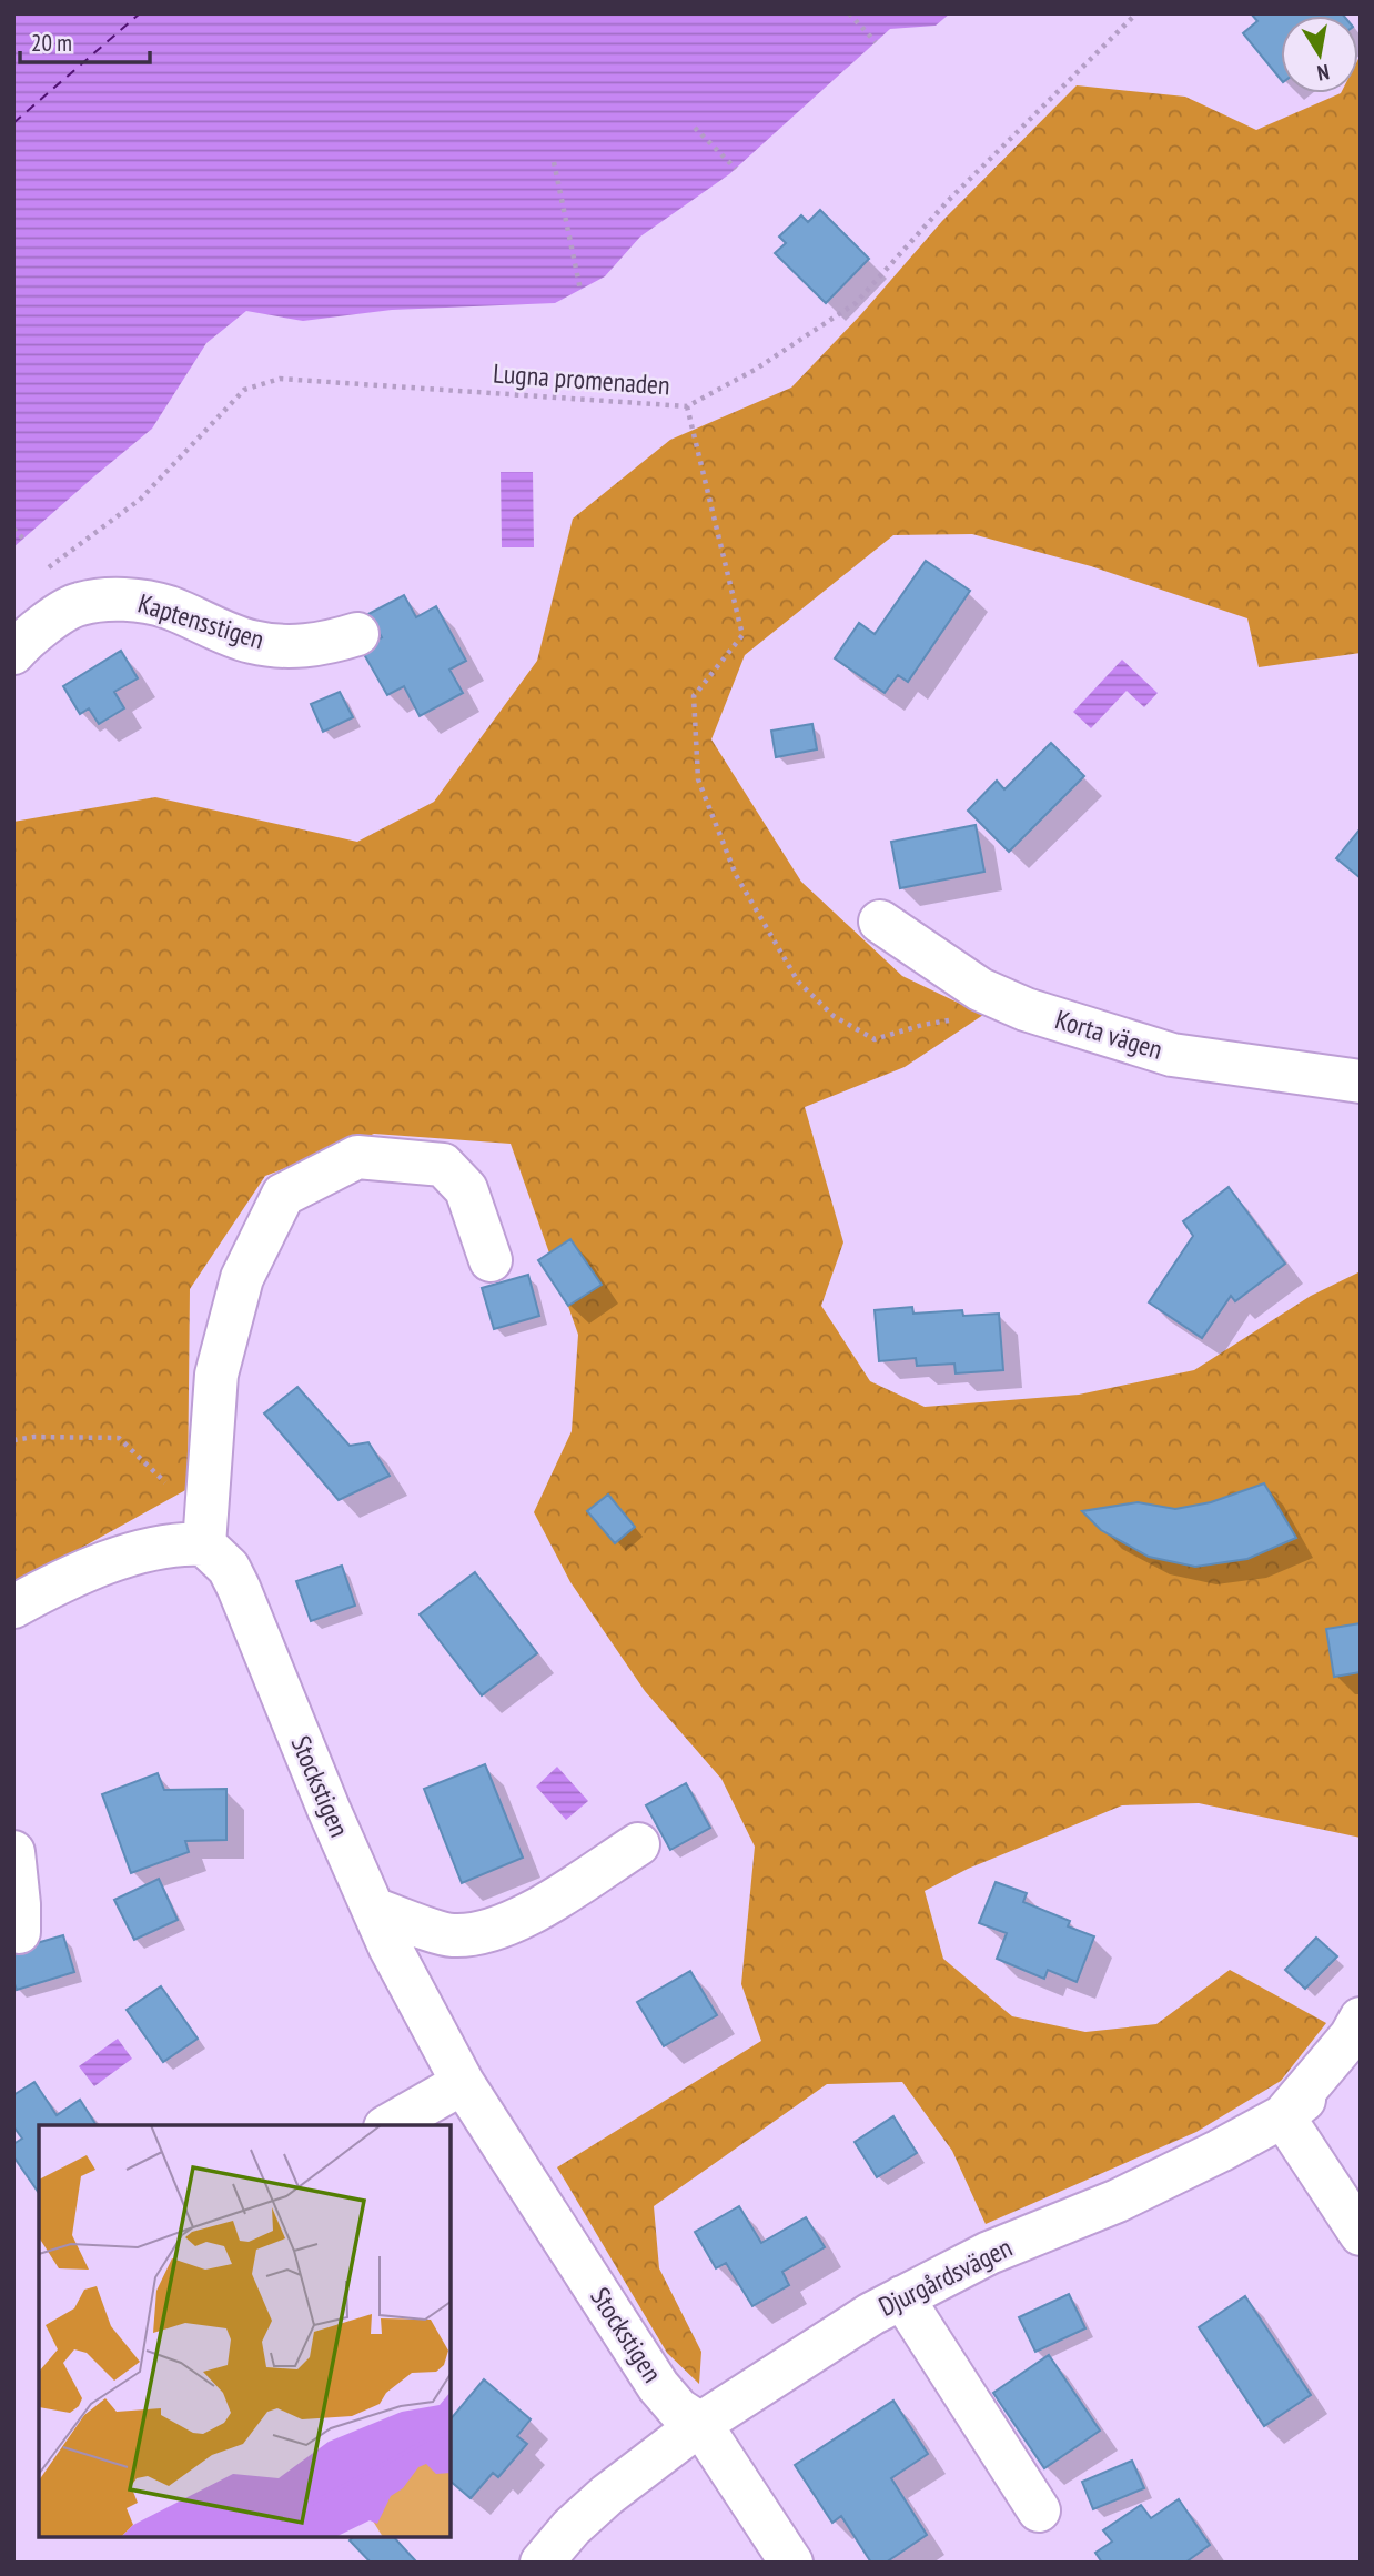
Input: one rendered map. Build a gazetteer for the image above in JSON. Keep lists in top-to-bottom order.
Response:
{
  "streets": {
    "street": [
      "Kaptensstigen",
      "Korta vägen",
      "Stockstigen",
      "Djurgårdsvägen"
    ],
    "path": ["Lugna promenaden"]
  },
  "crossings": [
    ["Stockstigen", "Djurgårdsvägen"]
  ],
  "scale_bar": "20 m",
  "north": "bottom"
}
